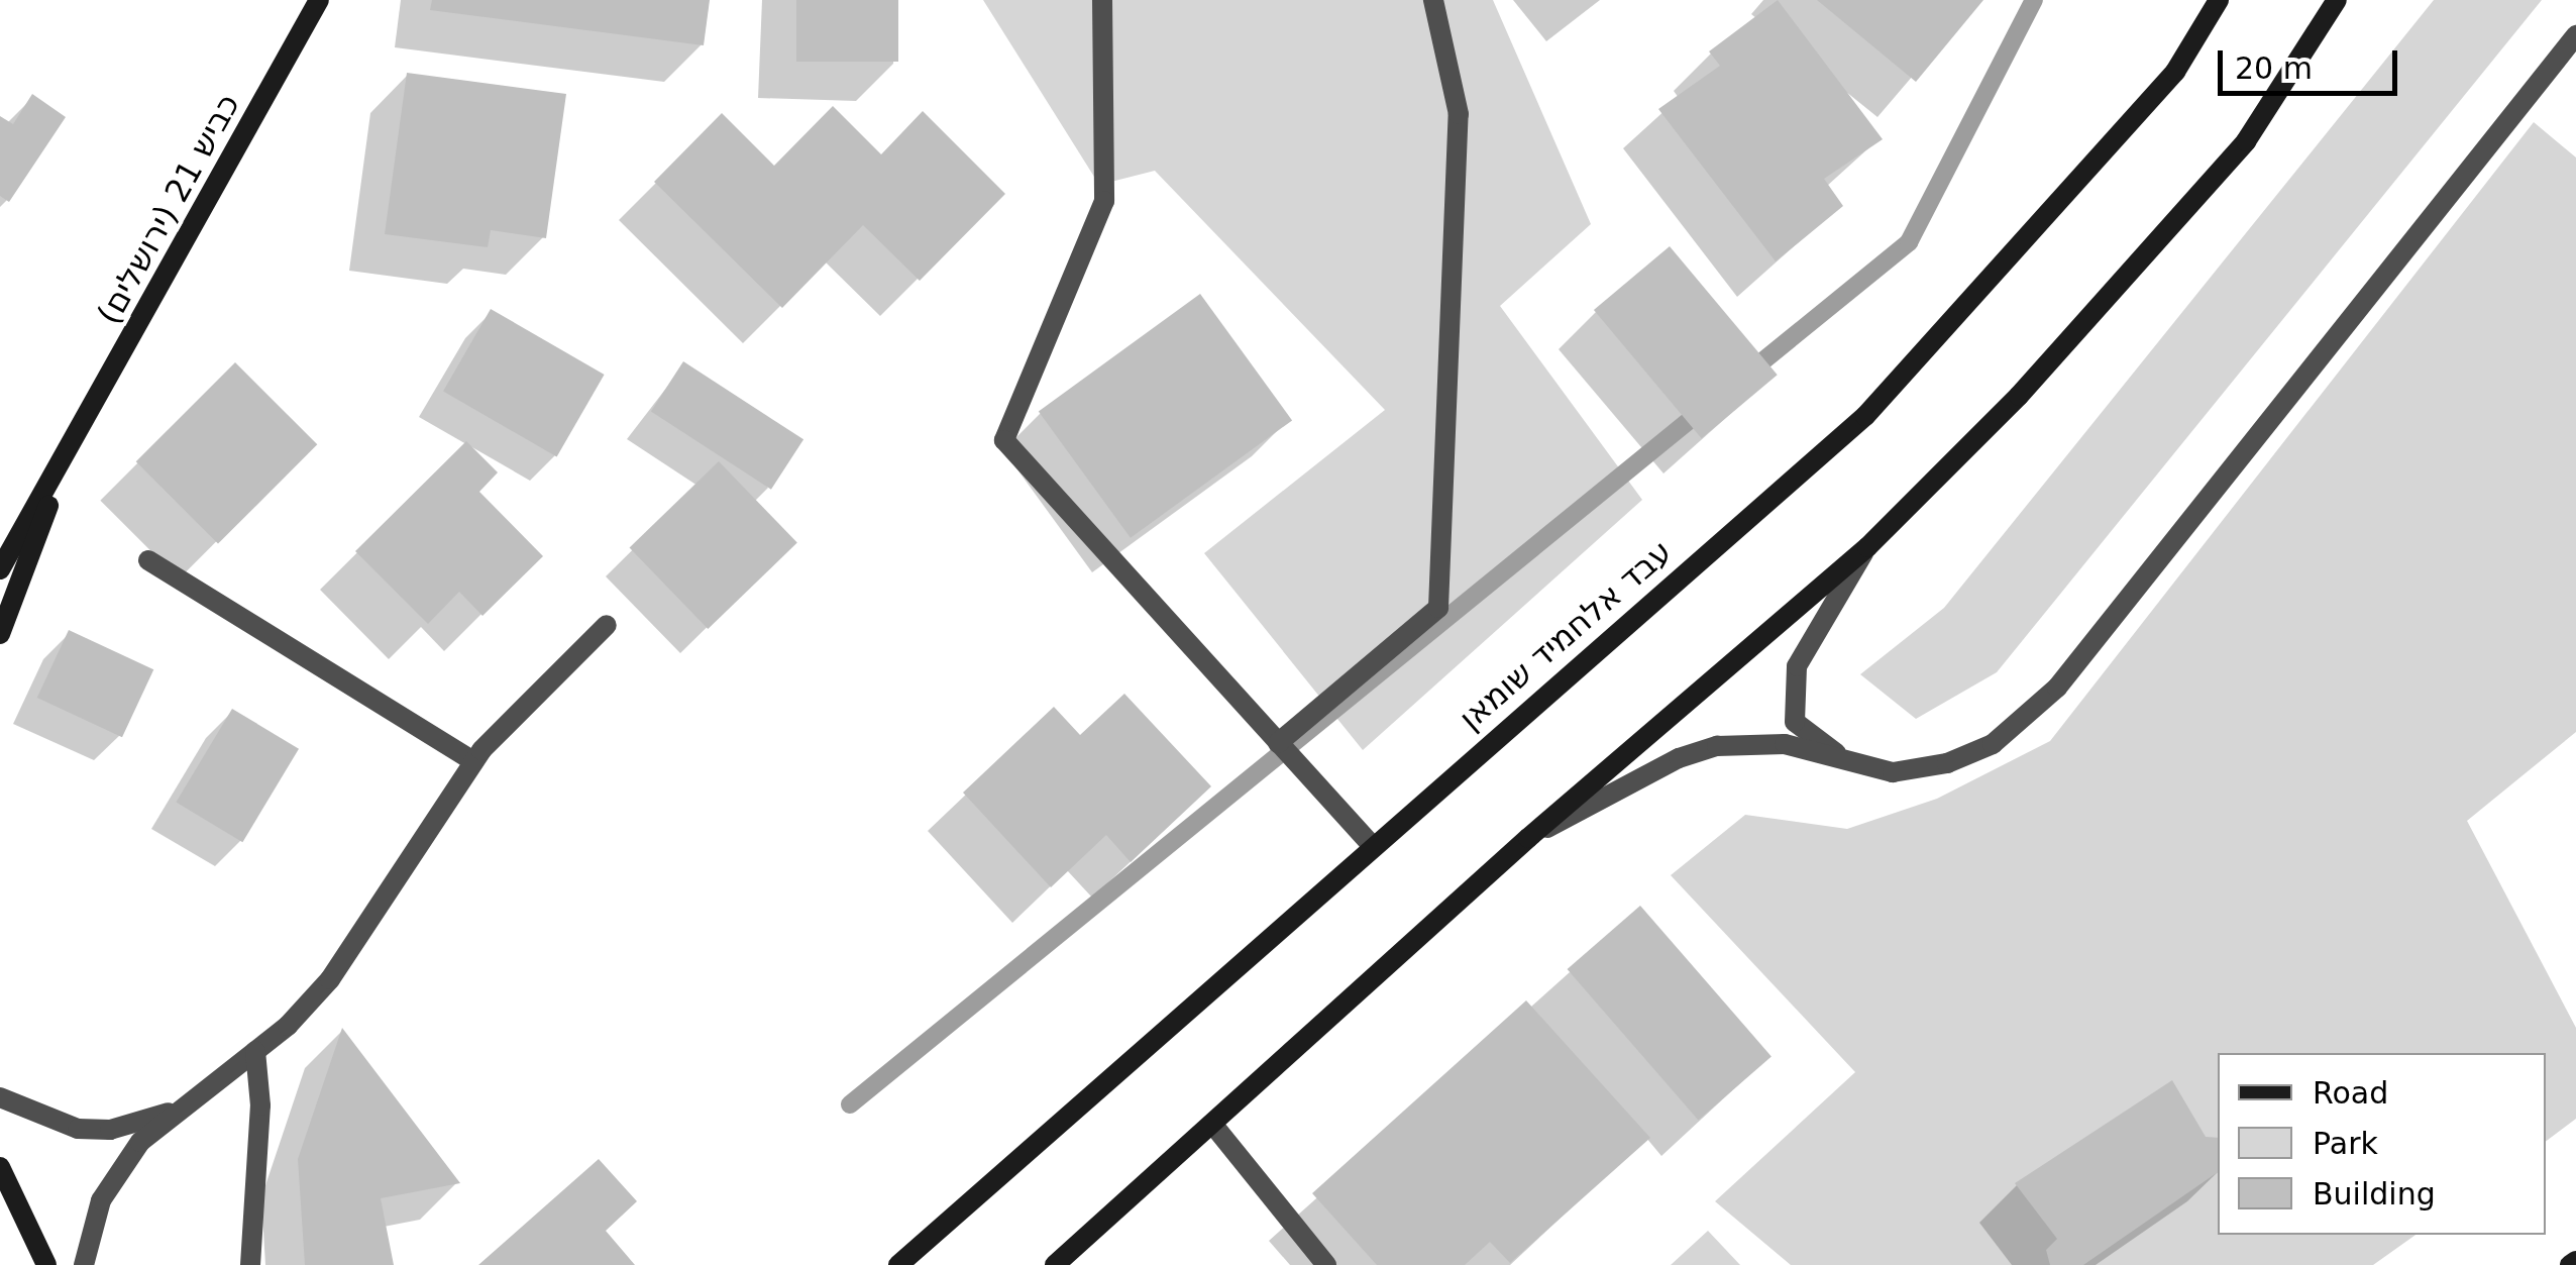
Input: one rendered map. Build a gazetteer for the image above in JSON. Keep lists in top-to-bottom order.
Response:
{
  "streets": {
    "main road": ["כביש 21 (ירושלים)", "עבד אלחמיד שומאן"]
  },
  "legend": ["Road", "Park", "Building"],
  "scale_bar": "20 m"
}
